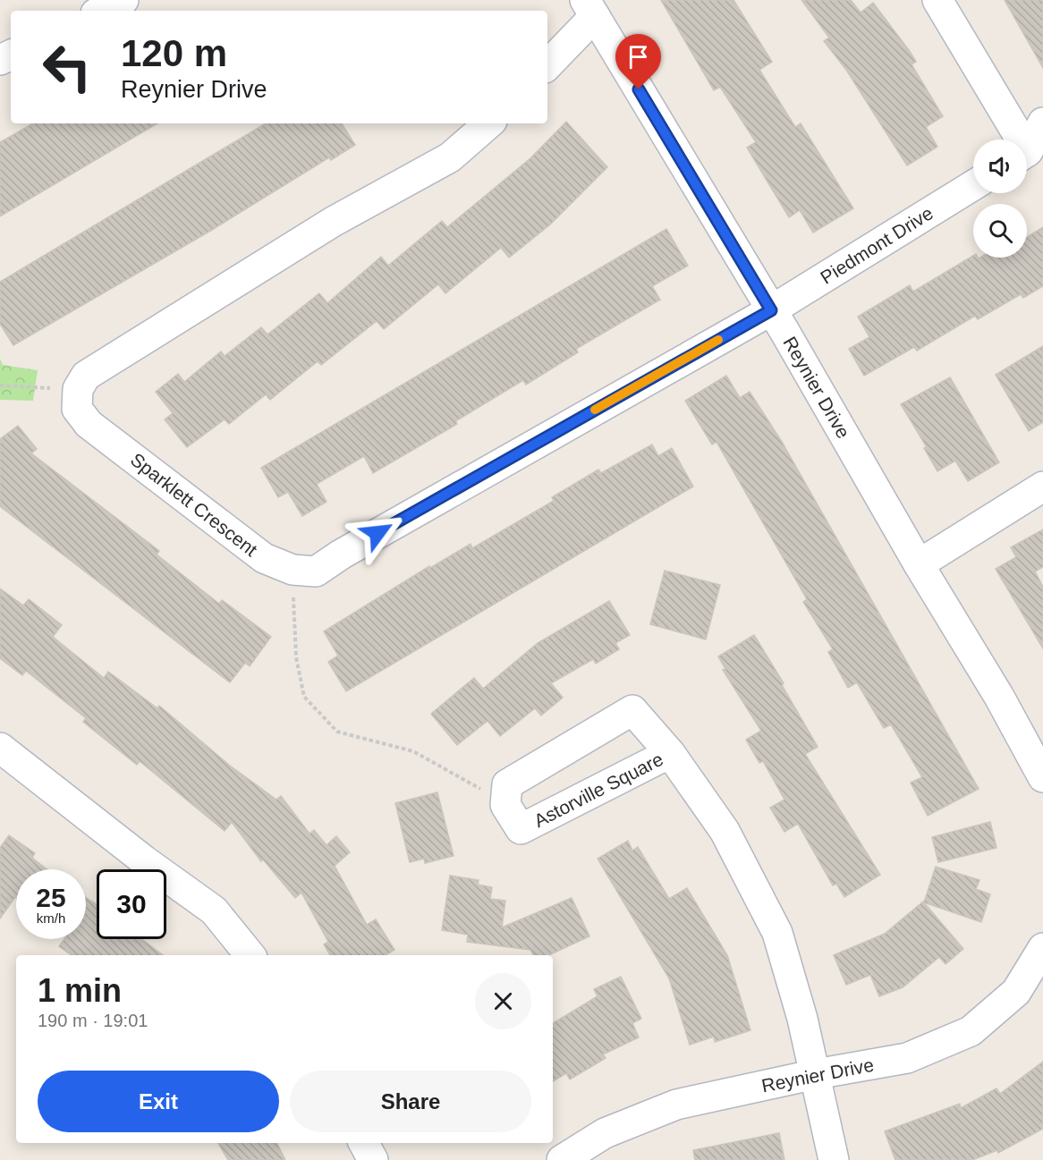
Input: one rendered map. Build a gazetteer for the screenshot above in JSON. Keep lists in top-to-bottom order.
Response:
{
  "streets": {
    "street": [
      "Piedmont Drive",
      "Reynier Drive",
      "Sparklett Crescent",
      "Astorville Square"
    ]
  },
  "crossings": [
    ["Piedmont Drive", "Reynier Drive"],
    ["Piedmont Drive", "Sparklett Crescent"],
    ["Reynier Drive", "Sparklett Crescent"],
    ["Reynier Drive", "Astorville Square"]
  ],
  "page": {
    "turn": ["120 m", "Reynier Drive"],
    "speed": "25 km/h",
    "limit": "30",
    "heading": ["1 min", "190 m · 19:01"],
    "buttons": ["Exit", "Share"]
  }
}
